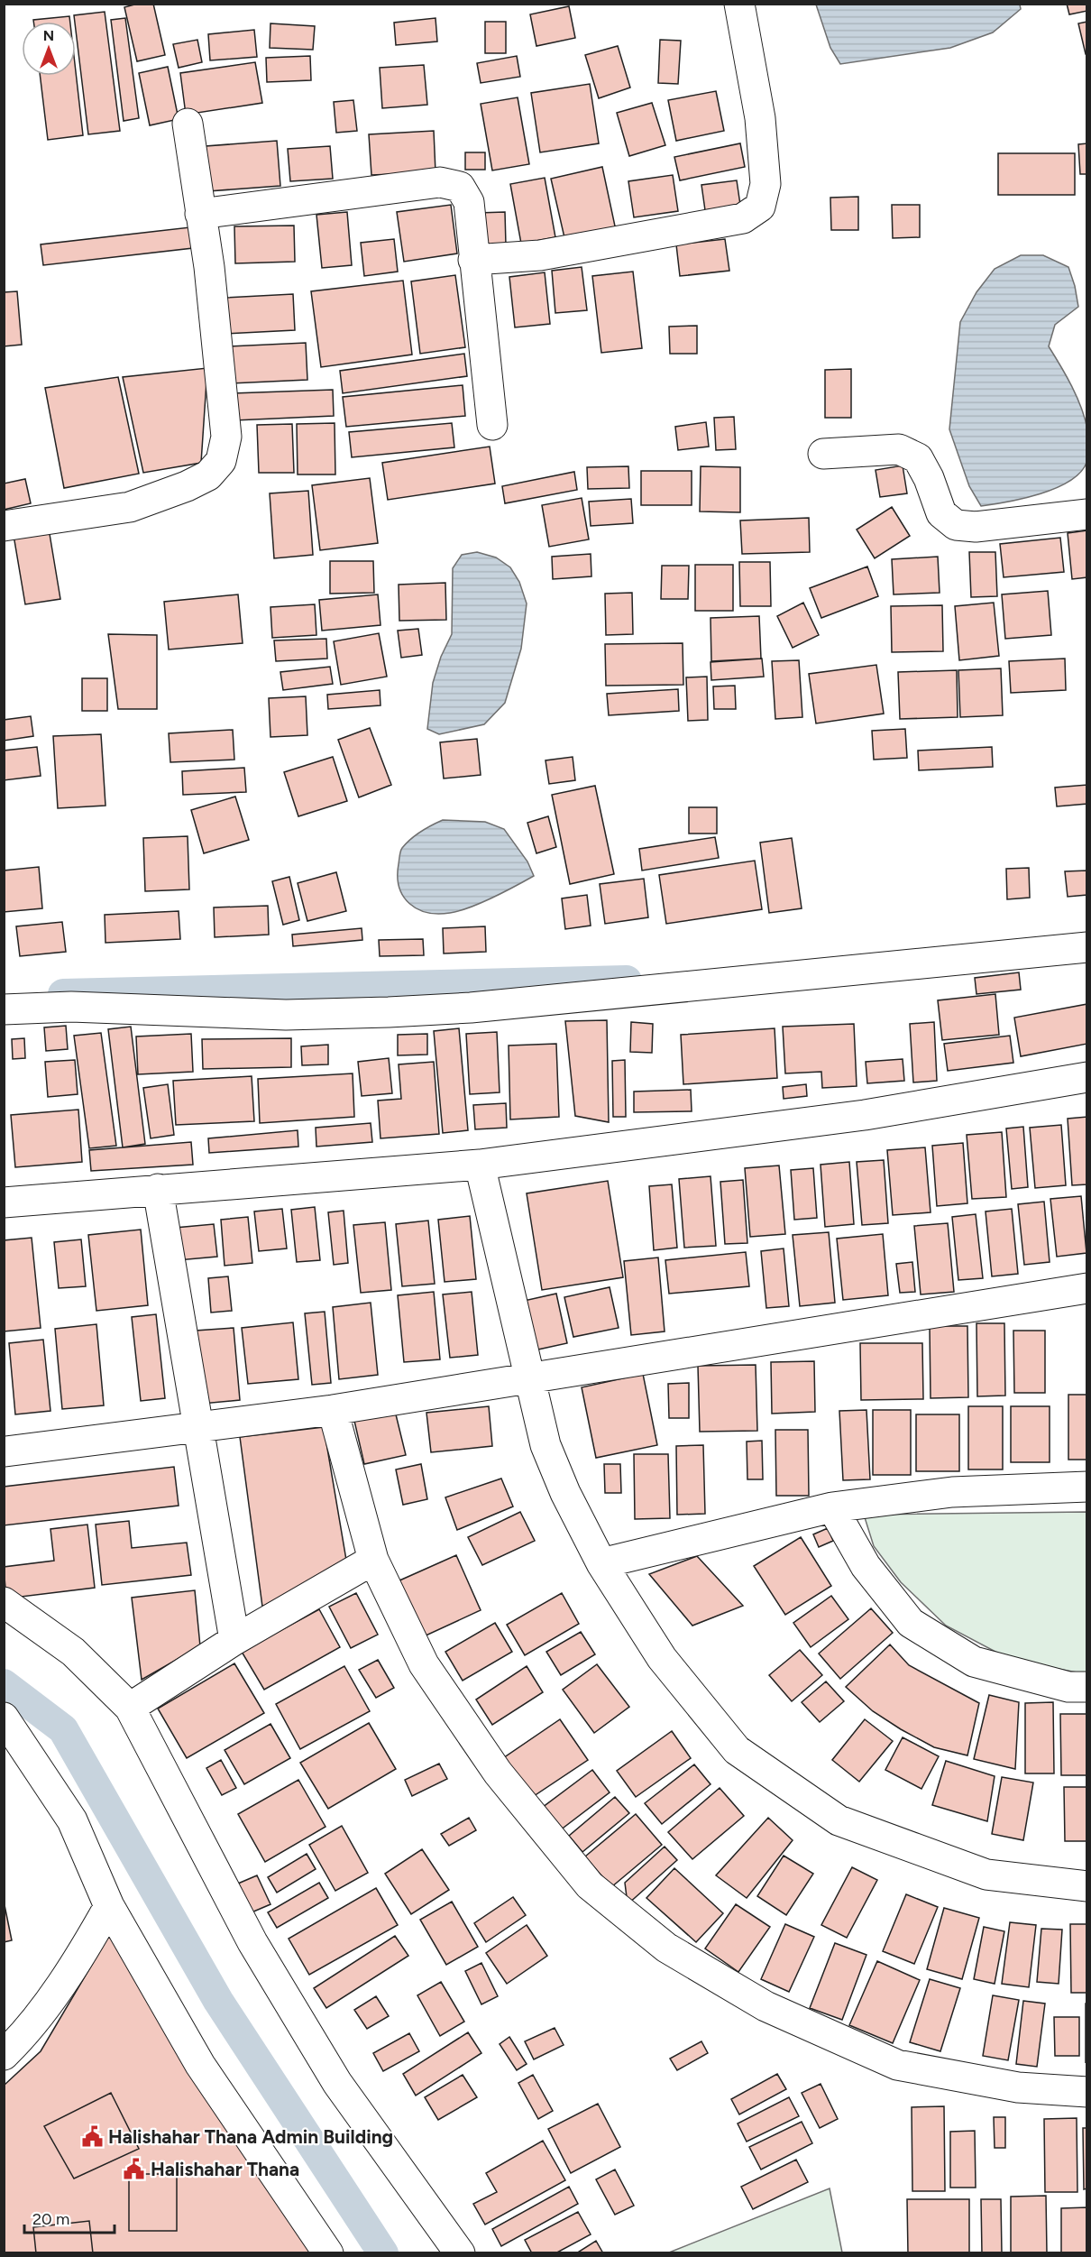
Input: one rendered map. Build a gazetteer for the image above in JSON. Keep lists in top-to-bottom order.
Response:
{
  "places": {
    "public building": ["Halishahar Thana Admin Building", "Halishahar Thana"]
  },
  "scale_bar": "20 m",
  "north": "top"
}
